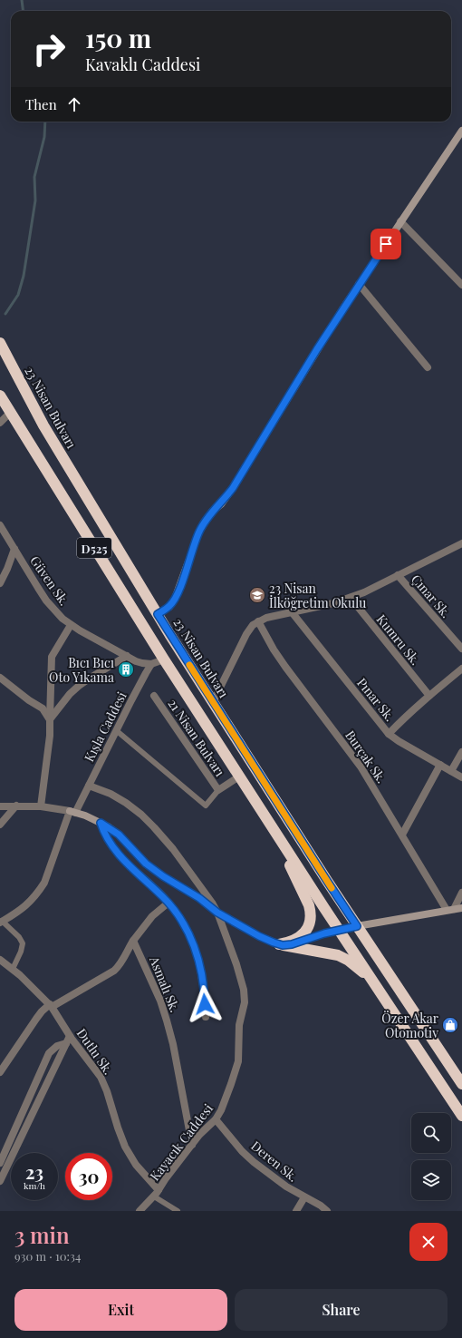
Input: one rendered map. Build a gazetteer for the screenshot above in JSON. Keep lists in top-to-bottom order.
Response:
{
  "streets": {
    "highway": ["23 Nisan Bulvarı", "D525"],
    "street": [
      "Güven Sk.",
      "Çınar Sk.",
      "Kumru Sk.",
      "Pınar Sk.",
      "Kışla Caddesi",
      "21 Nisan Bulvarı",
      "Burçak Sk.",
      "Asmalı Sk.",
      "Dutlu Sk.",
      "Kayacık Caddesi",
      "Deren Sk."
    ]
  },
  "crossings": [
    ["23 Nisan Bulvarı", "D525"],
    ["D525", "21 Nisan Bulvarı"],
    ["Güven Sk.", "Kışla Caddesi"],
    ["Kışla Caddesi", "Kayacık Caddesi"],
    ["Asmalı Sk.", "Kayacık Caddesi"],
    ["Dutlu Sk.", "Kayacık Caddesi"],
    ["Kayacık Caddesi", "Deren Sk."]
  ],
  "places": {
    "school or university": ["23 Nisan İlköğretim Okulu"],
    "building": ["Bıcı Bıcı Oto Yıkama"],
    "shop": ["Özer Akar Otomotiv"]
  },
  "page": {
    "turn": ["150 m", "Kavaklı Caddesi"],
    "then": "Then",
    "speed": "23 km/h",
    "limit": "30",
    "heading": ["3 min", "930 m · 10:34"],
    "buttons": ["Exit", "Share"]
  }
}
